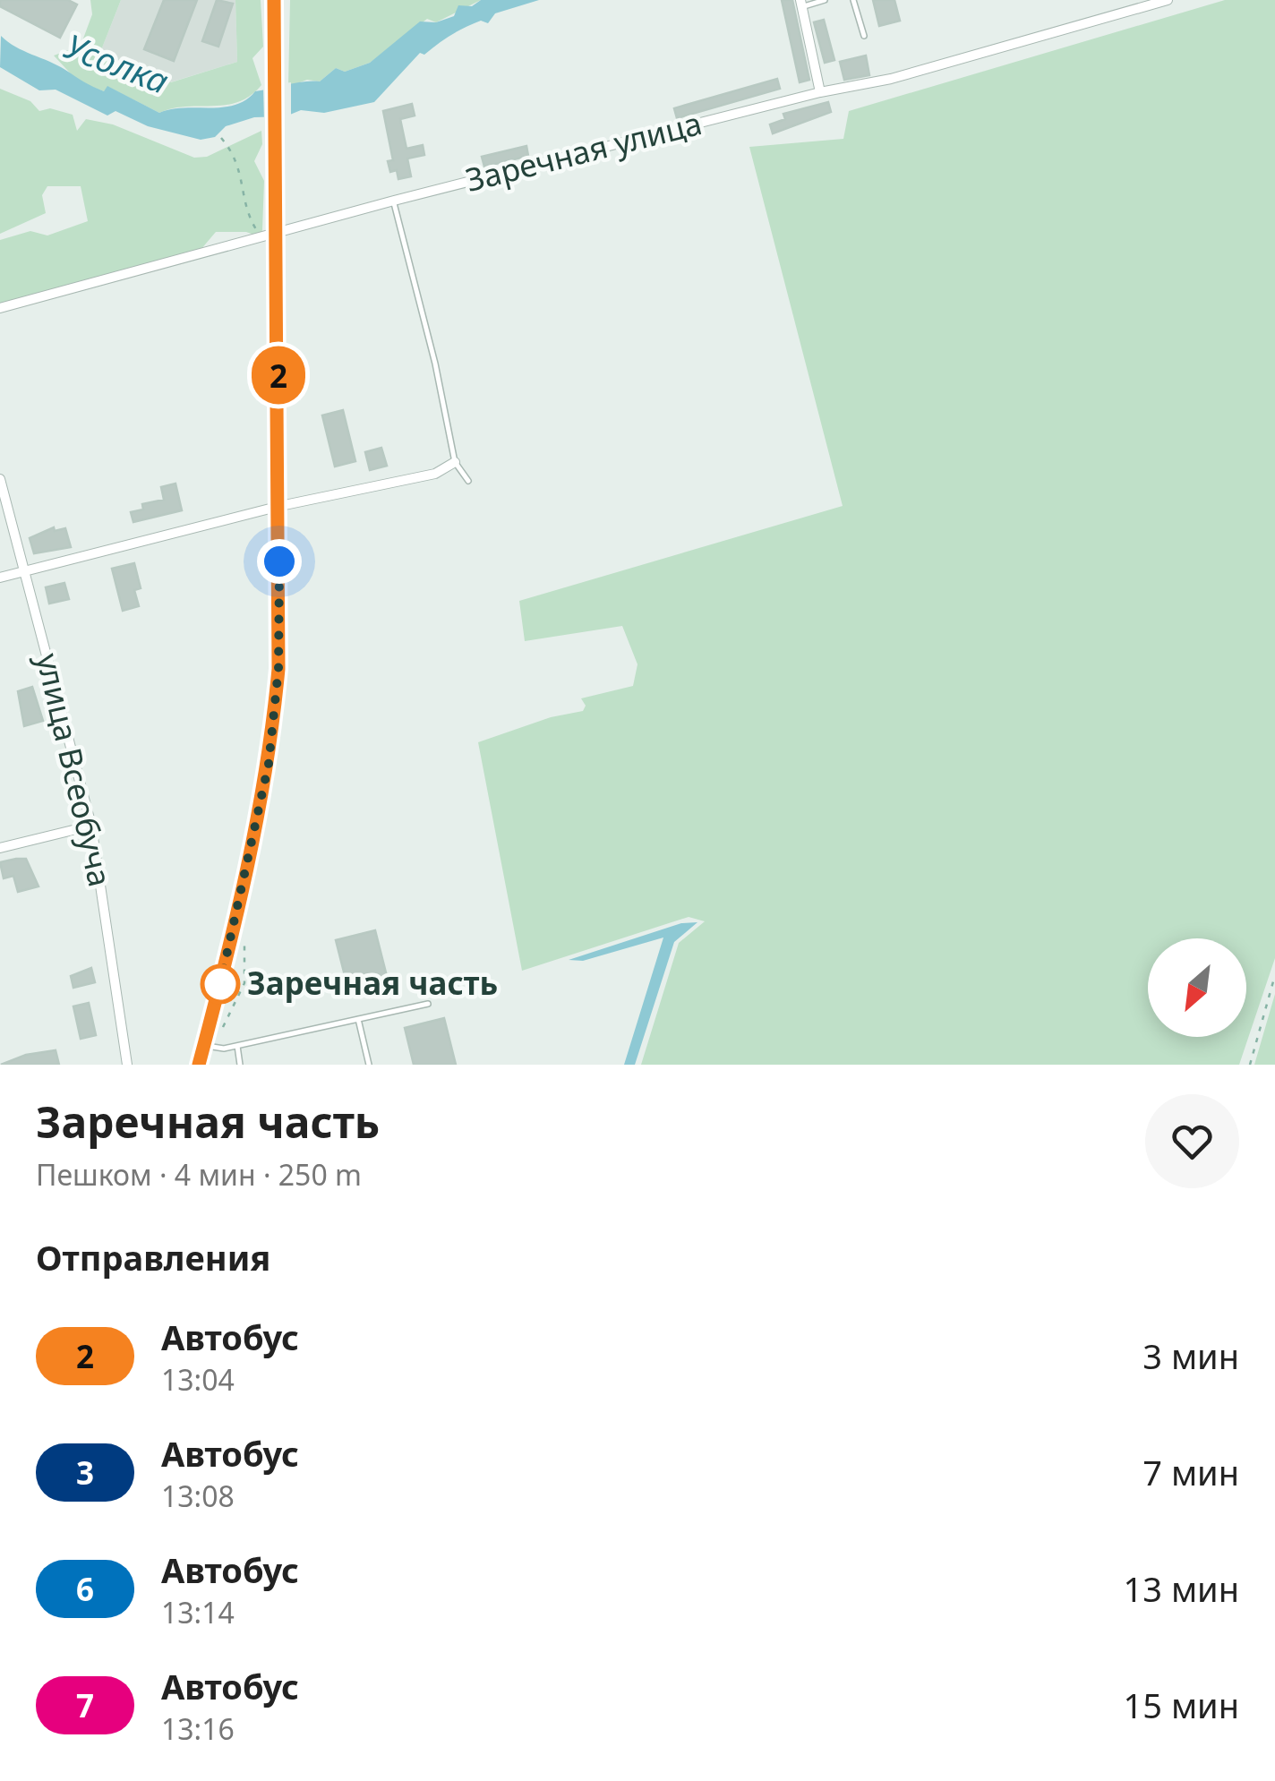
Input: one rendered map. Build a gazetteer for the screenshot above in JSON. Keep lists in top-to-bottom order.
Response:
{
  "streets": {
    "street": ["Заречная улица", "улица Всеобуча"]
  },
  "water": ["Усолка"],
  "places": ["Заречная часть"],
  "lines": ["bus line 2"],
  "north": "bottom left",
  "page": {
    "on_map": "2",
    "heading": [
      ["Заречная часть", "Пешком · 4 мин · 250 m"],
      "Отправления"
    ],
    "list": [
      {
        "mark": "2",
        "name": "Автобус",
        "note": "13:04",
        "value": "3 мин"
      },
      {
        "mark": "3",
        "name": "Автобус",
        "note": "13:08",
        "value": "7 мин"
      },
      {
        "mark": "6",
        "name": "Автобус",
        "note": "13:14",
        "value": "13 мин"
      },
      {
        "mark": "7",
        "name": "Автобус",
        "note": "13:16",
        "value": "15 мин"
      }
    ]
  }
}
